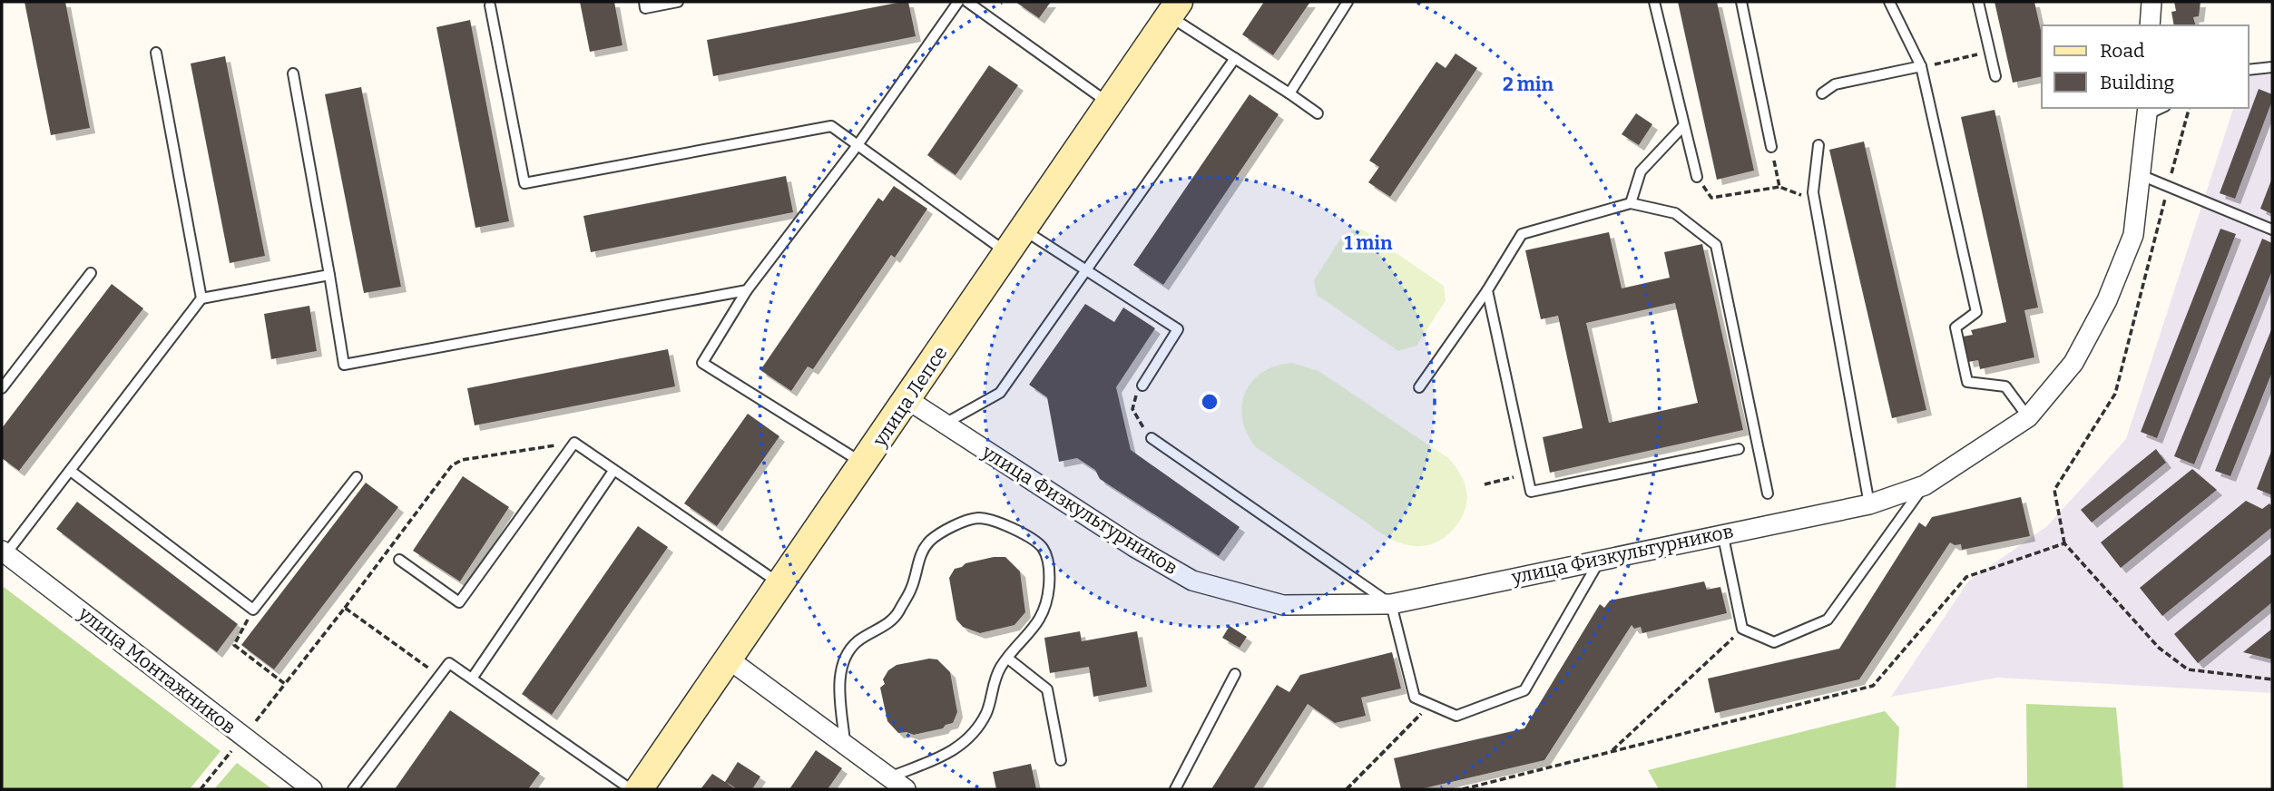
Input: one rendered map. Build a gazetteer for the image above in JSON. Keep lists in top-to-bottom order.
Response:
{
  "streets": {
    "main road": ["улица Лепсе"],
    "street": ["улица Физкультурников", "улица Монтажников"]
  },
  "crossings": [
    ["улица Лепсе", "улица Физкультурников"]
  ],
  "legend": ["Road", "Building"],
  "rings": ["2 min", "1 min"]
}
